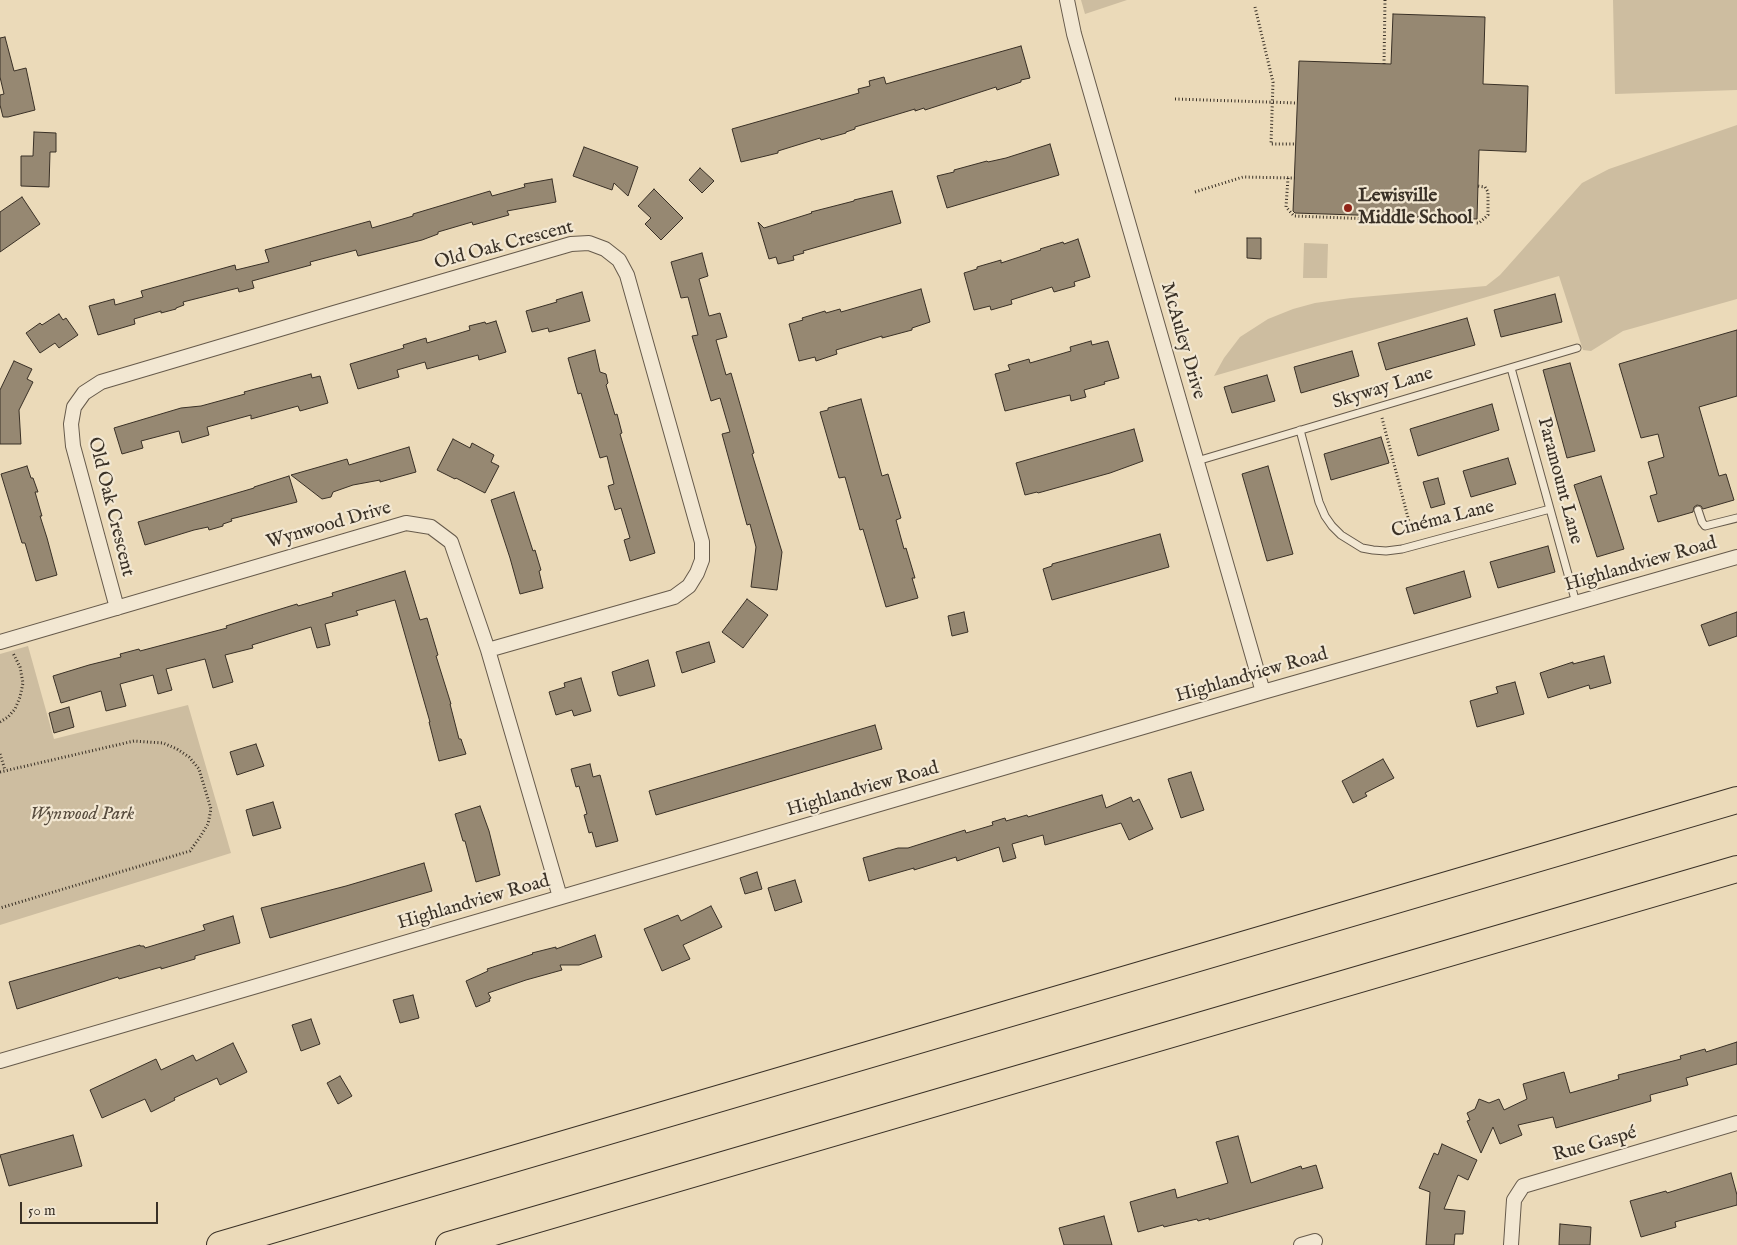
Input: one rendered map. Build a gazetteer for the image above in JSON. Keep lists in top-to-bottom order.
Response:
{
  "streets": {
    "street": [
      "Old Oak Crescent",
      "McAuley Drive",
      "Wynwood Drive",
      "Highlandview Road",
      "Rue Gaspé"
    ],
    "lane": ["Skyway Lane", "Paramount Lane", "Cinéma Lane"]
  },
  "crossings": [
    ["Old Oak Crescent", "Wynwood Drive"],
    ["McAuley Drive", "Skyway Lane"],
    ["McAuley Drive", "Highlandview Road"],
    ["Skyway Lane", "Paramount Lane"],
    ["Skyway Lane", "Cinéma Lane"],
    ["Paramount Lane", "Cinéma Lane"],
    ["Paramount Lane", "Highlandview Road"],
    ["Wynwood Drive", "Highlandview Road"]
  ],
  "parks": ["Wynwood Park"],
  "places": ["Lewisville Middle School"],
  "scale_bar": "50 m"
}
